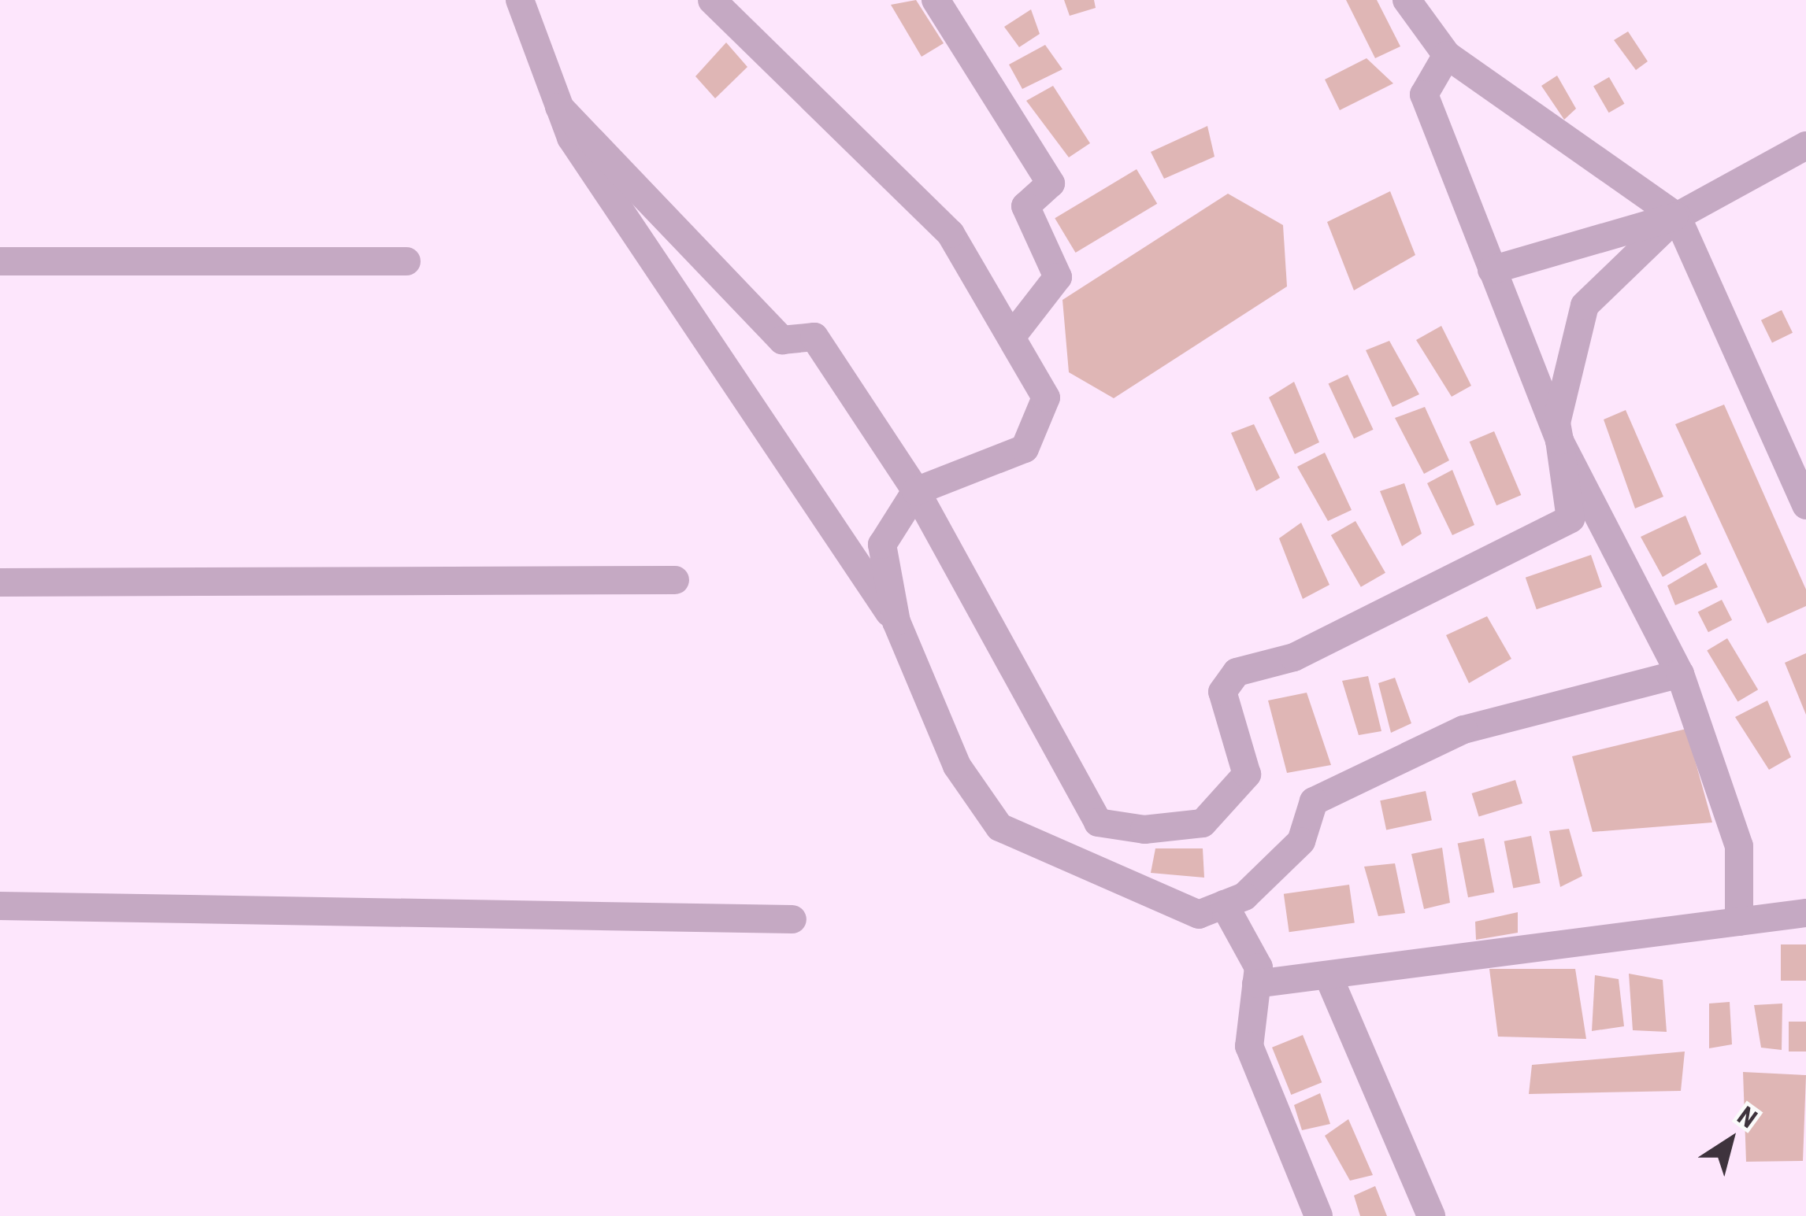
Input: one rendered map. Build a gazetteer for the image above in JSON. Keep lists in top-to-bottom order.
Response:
{
  "north": "top right"
}
